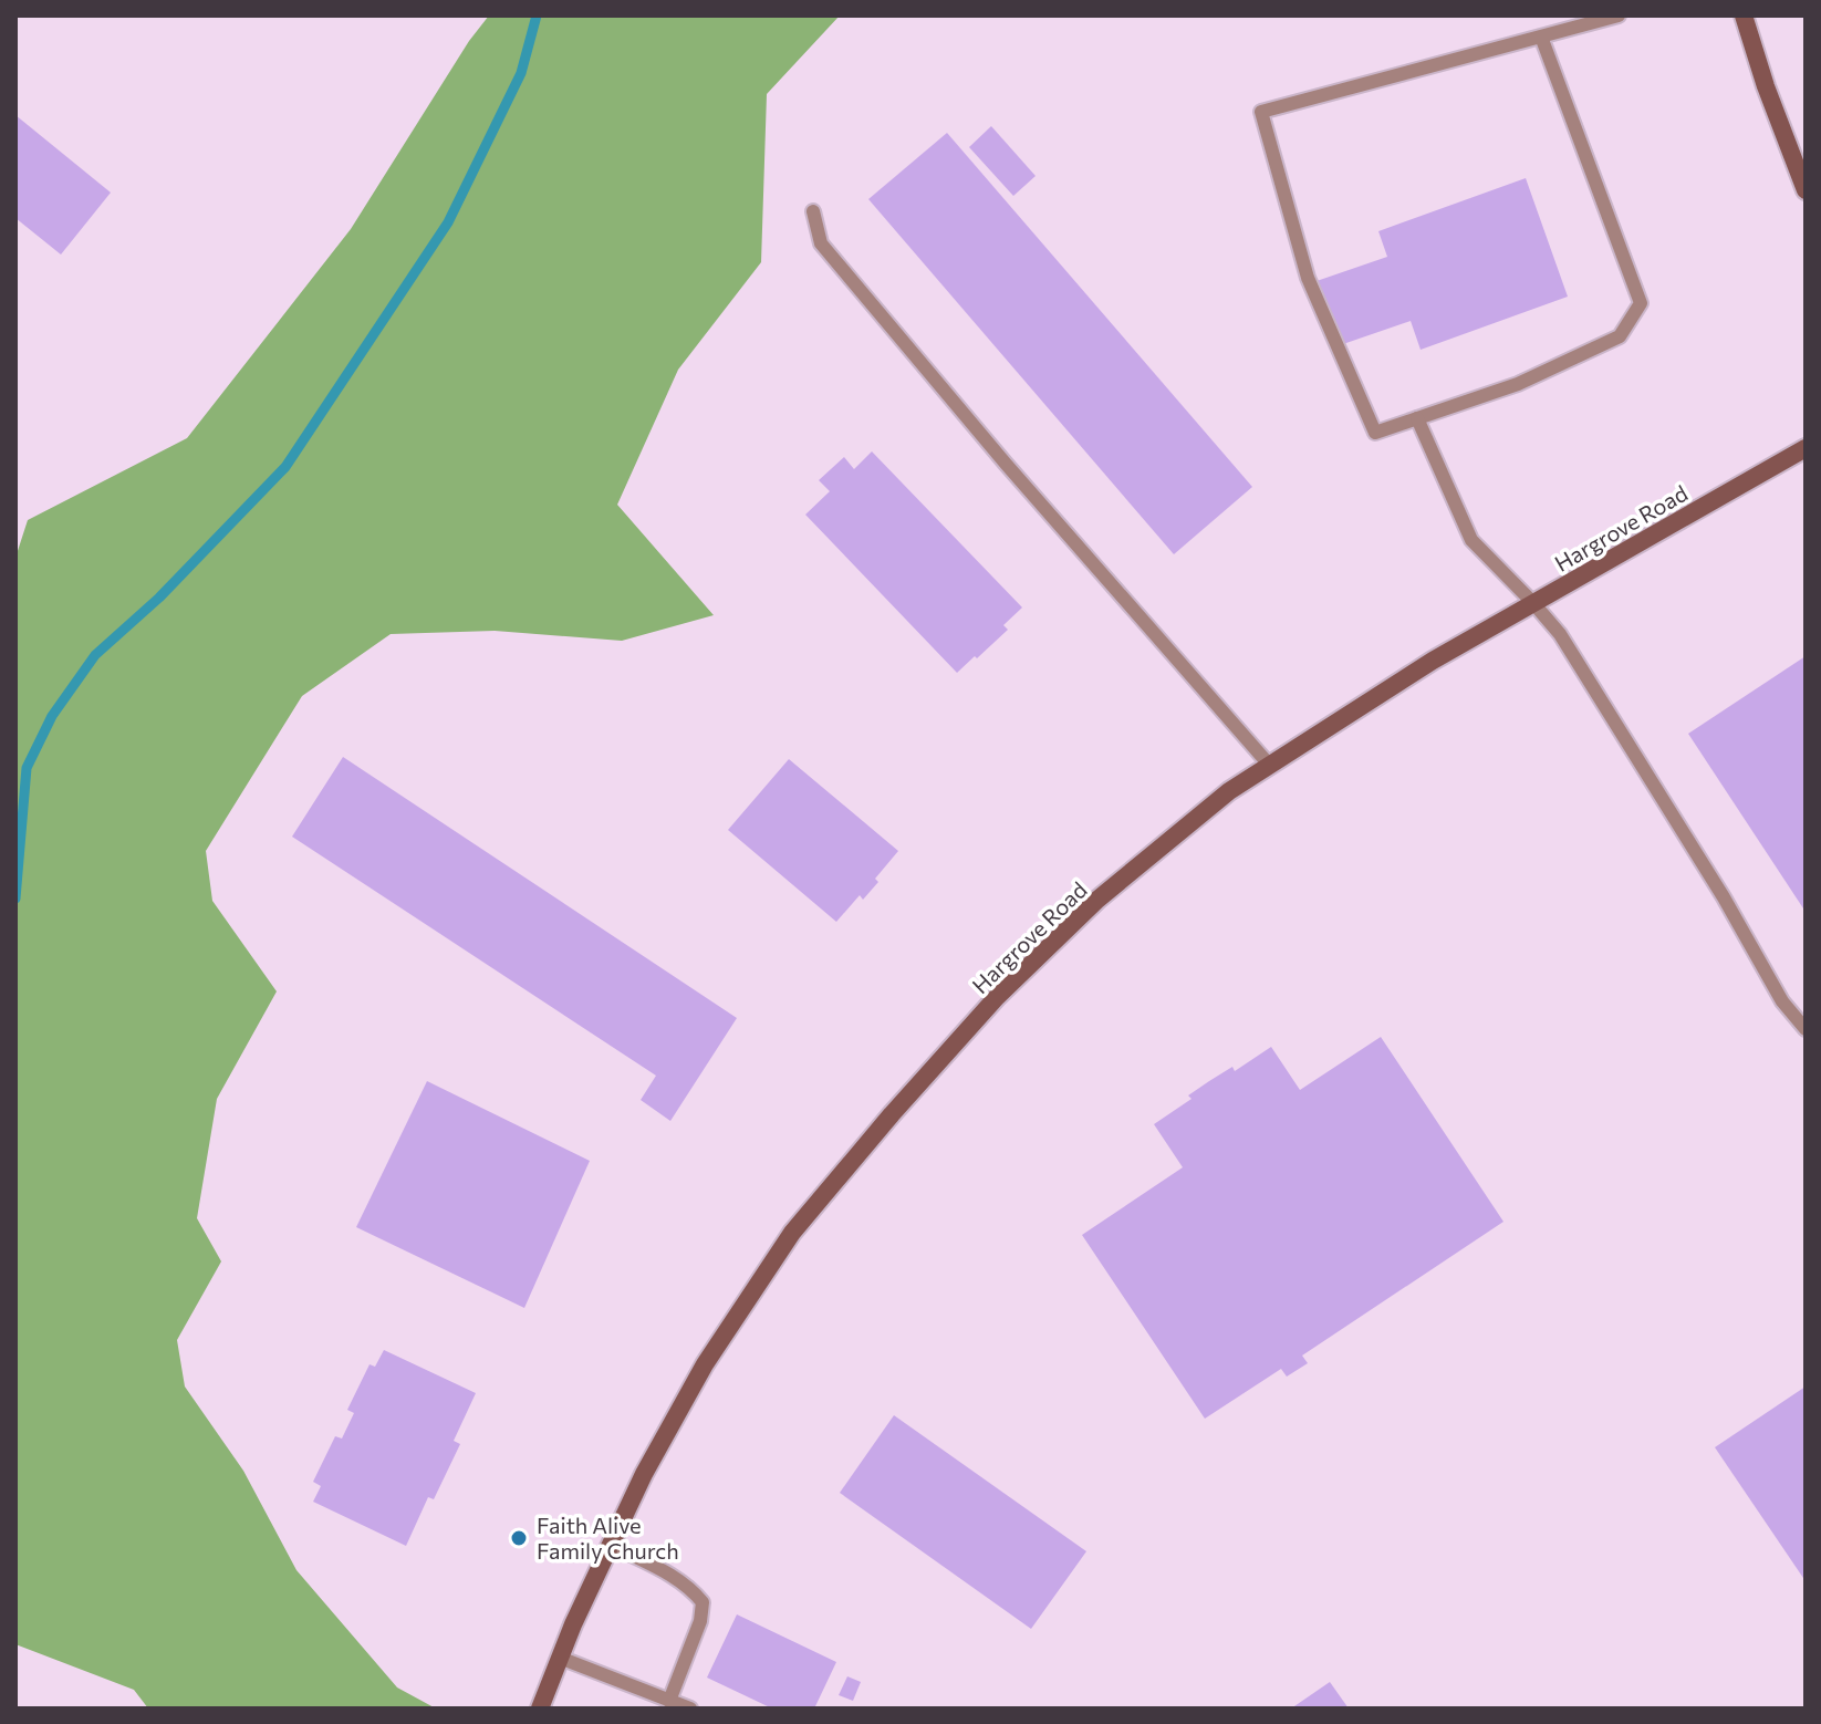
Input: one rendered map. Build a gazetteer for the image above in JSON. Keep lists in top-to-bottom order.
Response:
{
  "streets": {
    "street": ["Hargrove Road"]
  },
  "places": ["Faith Alive Family Church"]
}
